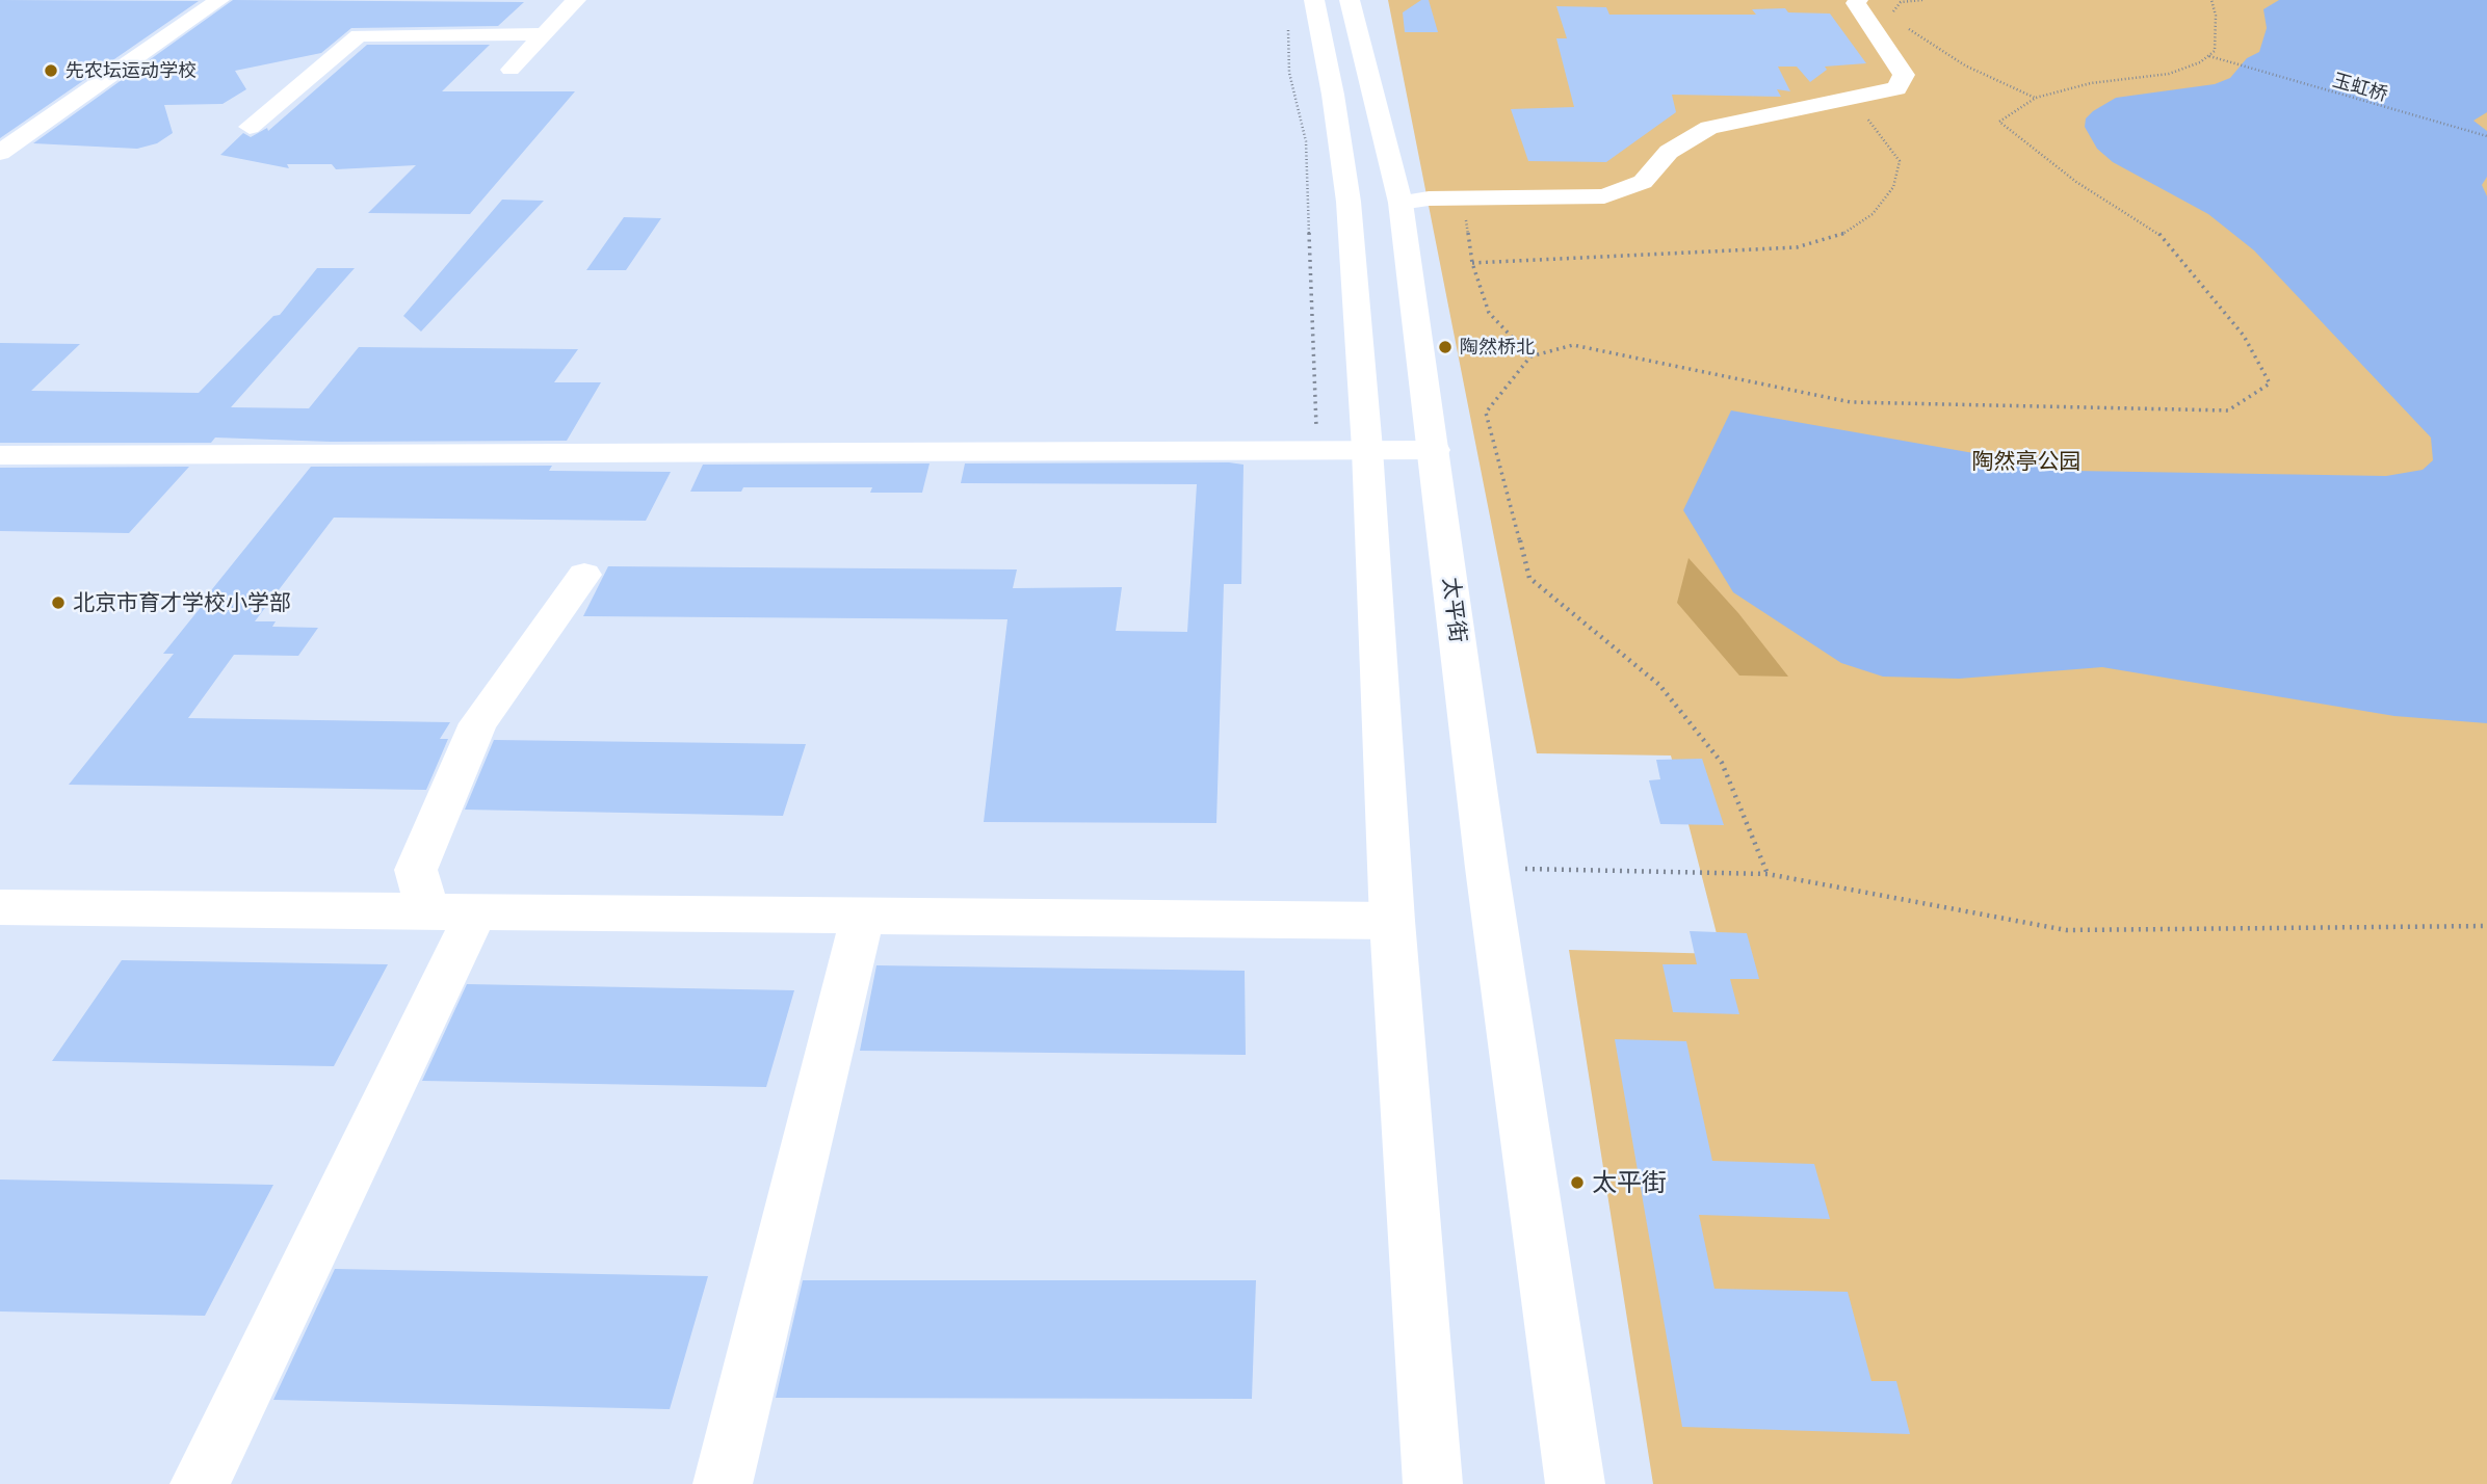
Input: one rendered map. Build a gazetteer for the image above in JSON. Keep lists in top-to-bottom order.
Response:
{
  "streets": {
    "main road": ["太平街"],
    "path": ["玉虹桥"]
  },
  "parks": ["陶然亭公园"],
  "places": [
    "先农坛运动学校",
    "陶然桥北",
    "北京市育才学校小学部",
    "太平街"
  ]
}
